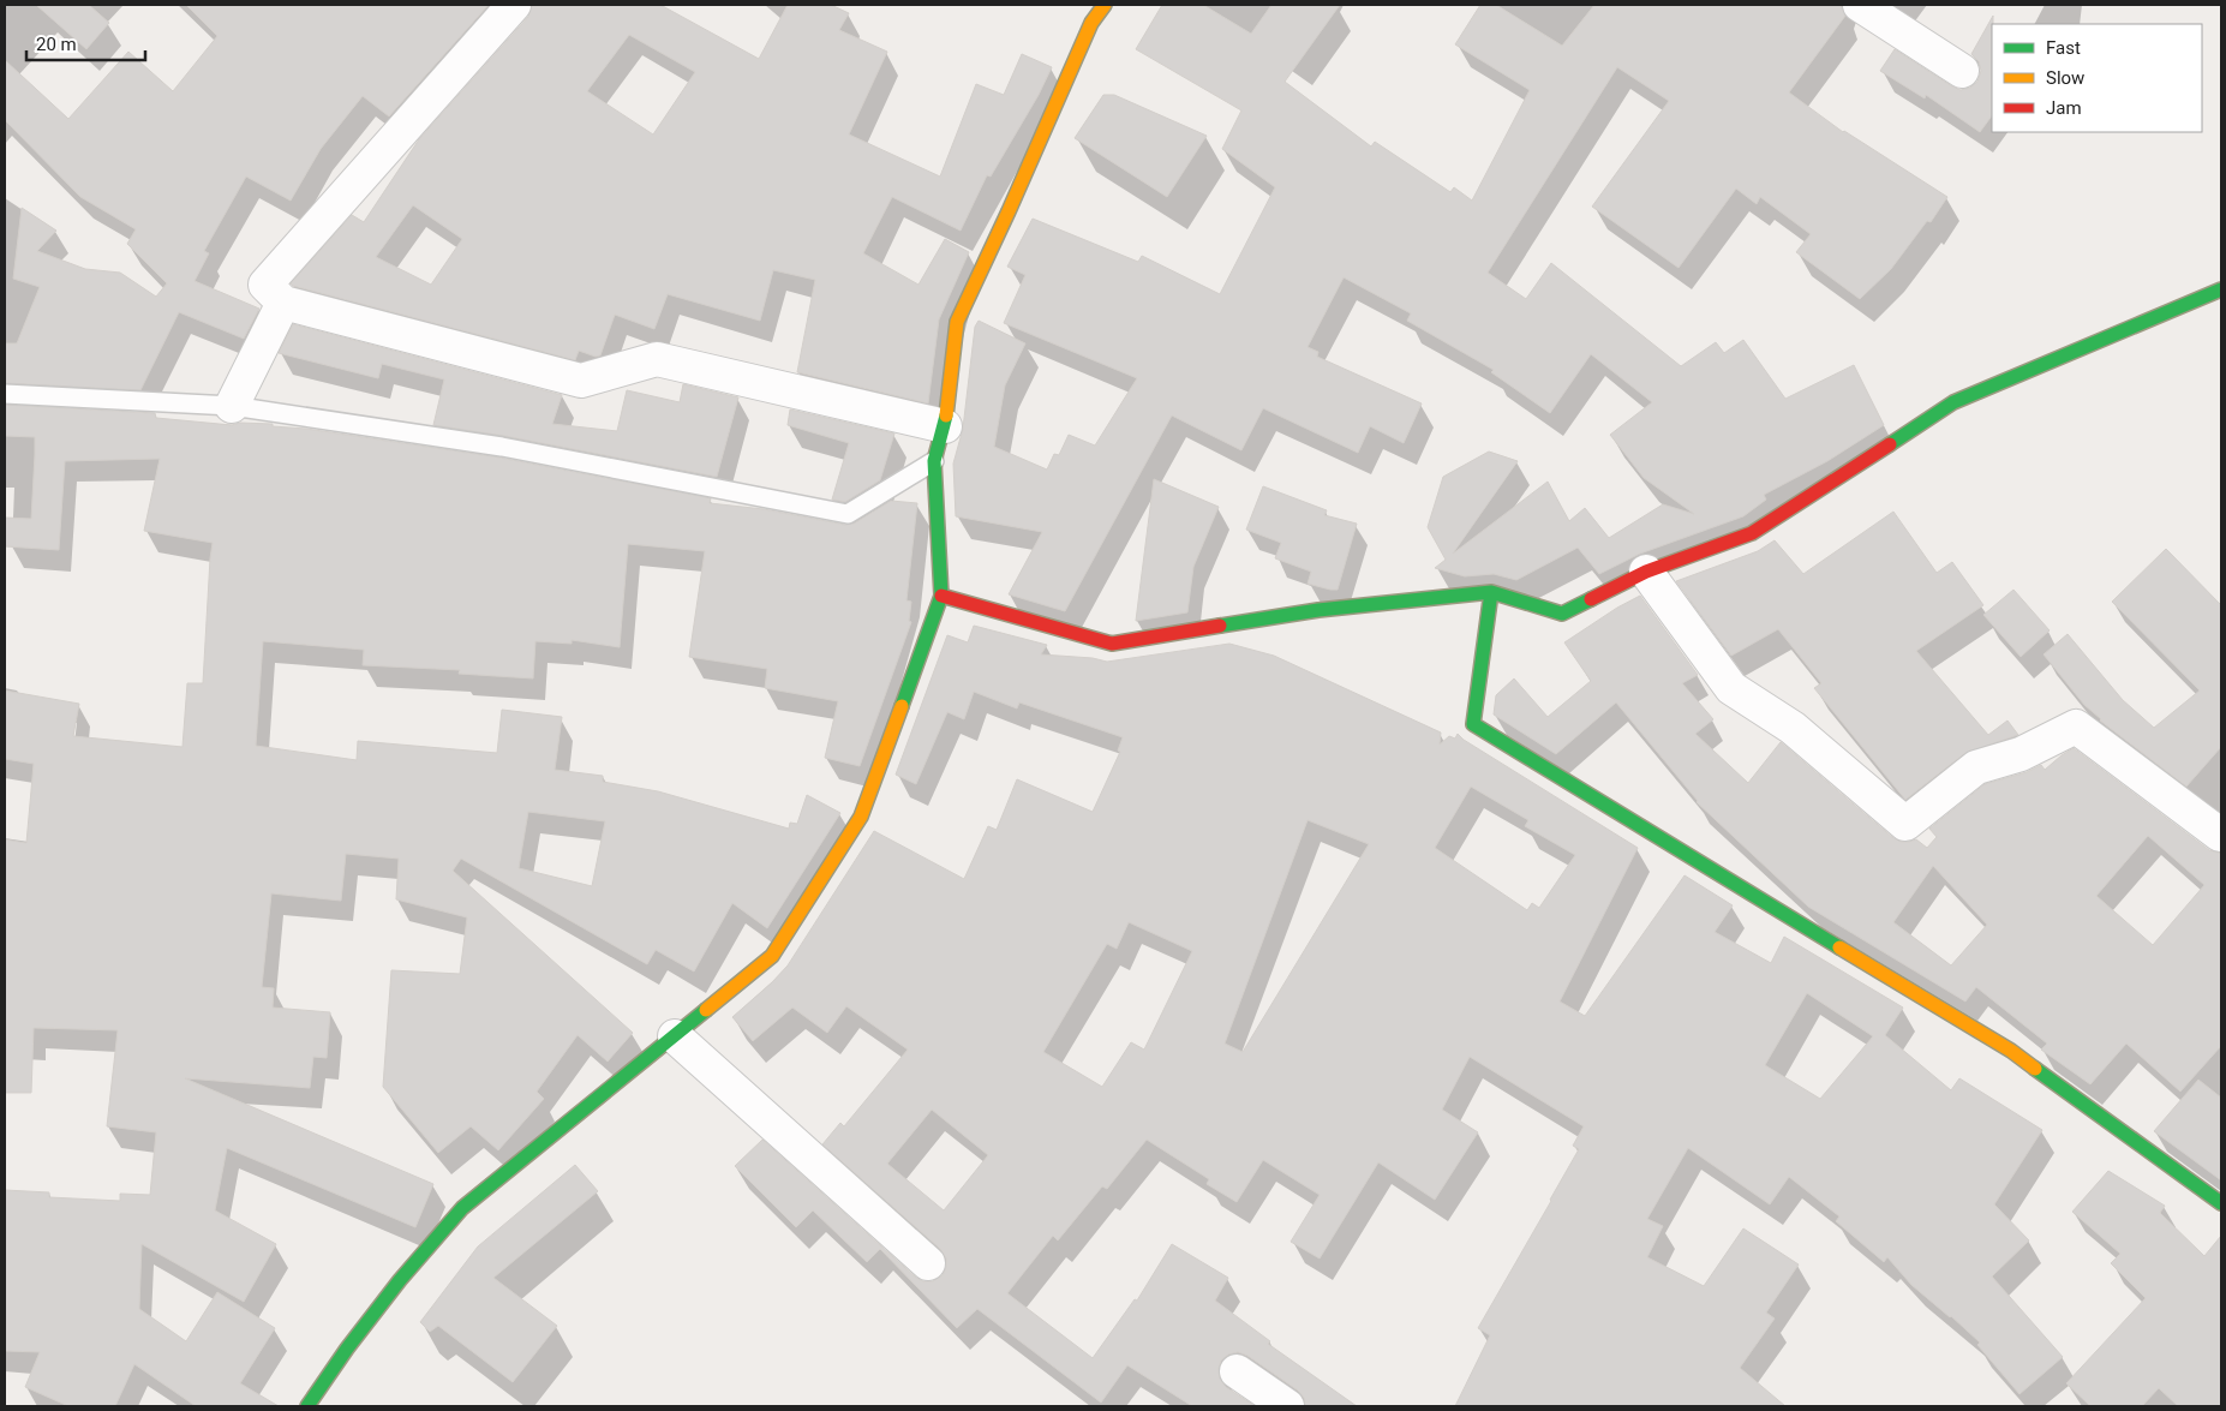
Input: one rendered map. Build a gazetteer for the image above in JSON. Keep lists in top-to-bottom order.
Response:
{
  "legend": ["Fast", "Slow", "Jam"],
  "scale_bar": "20 m"
}
